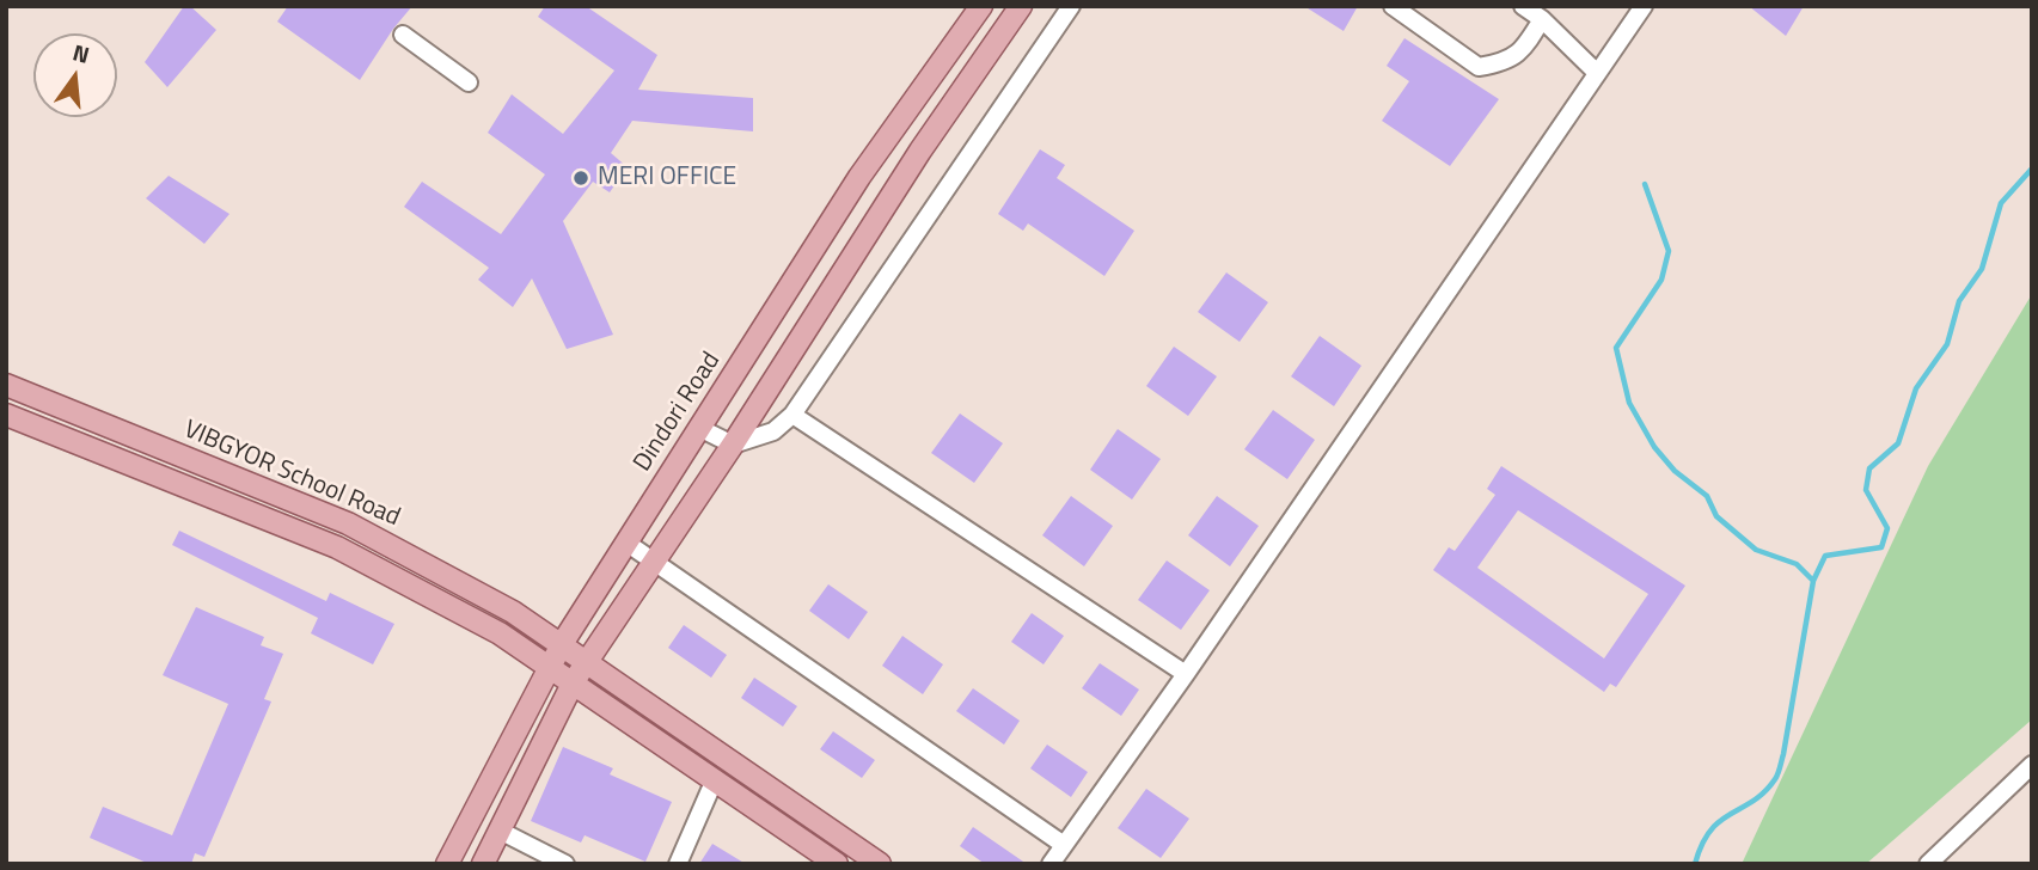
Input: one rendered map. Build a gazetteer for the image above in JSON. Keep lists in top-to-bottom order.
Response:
{
  "streets": {
    "main road": ["Dindori Road", "VIBGYOR School Road"]
  },
  "crossings": [
    ["Dindori Road", "VIBGYOR School Road"]
  ],
  "places": ["MERI OFFICE"],
  "north": "top"
}
